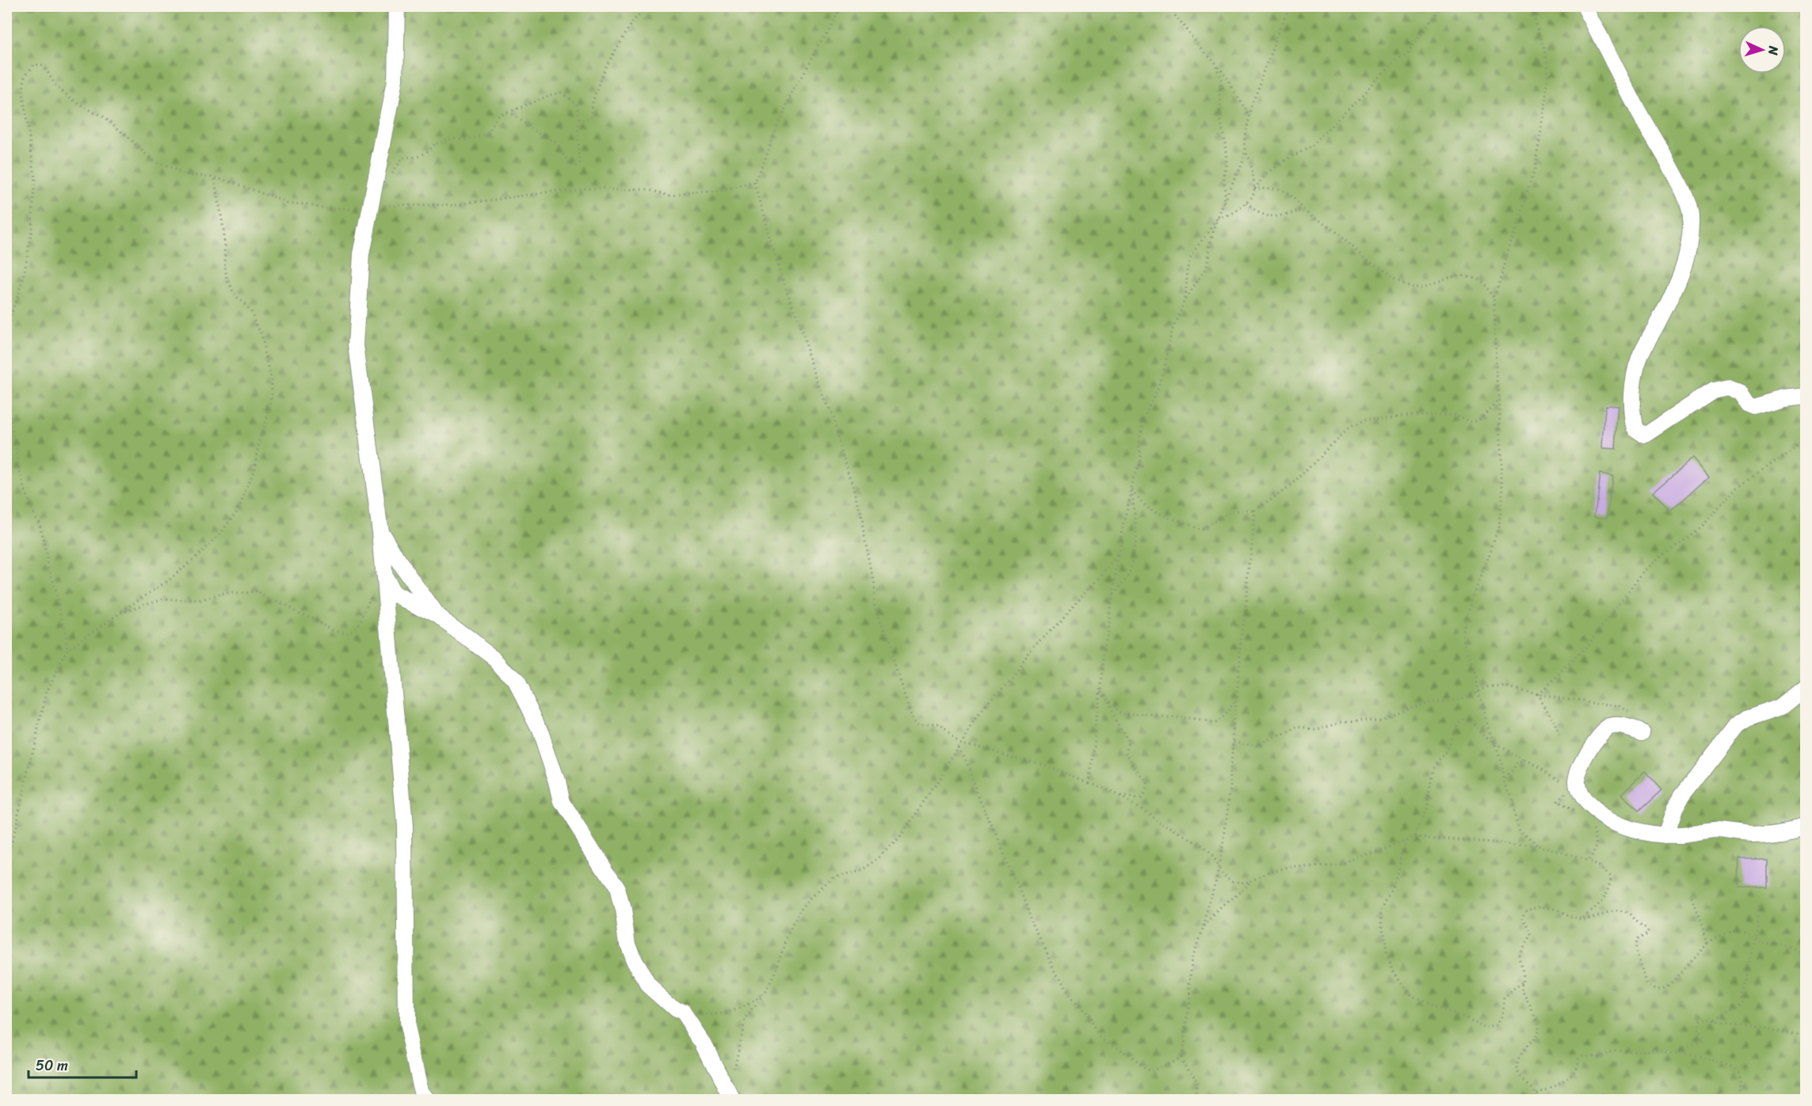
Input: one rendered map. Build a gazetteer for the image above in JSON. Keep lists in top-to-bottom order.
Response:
{
  "scale_bar": "50 m",
  "north": "right"
}
